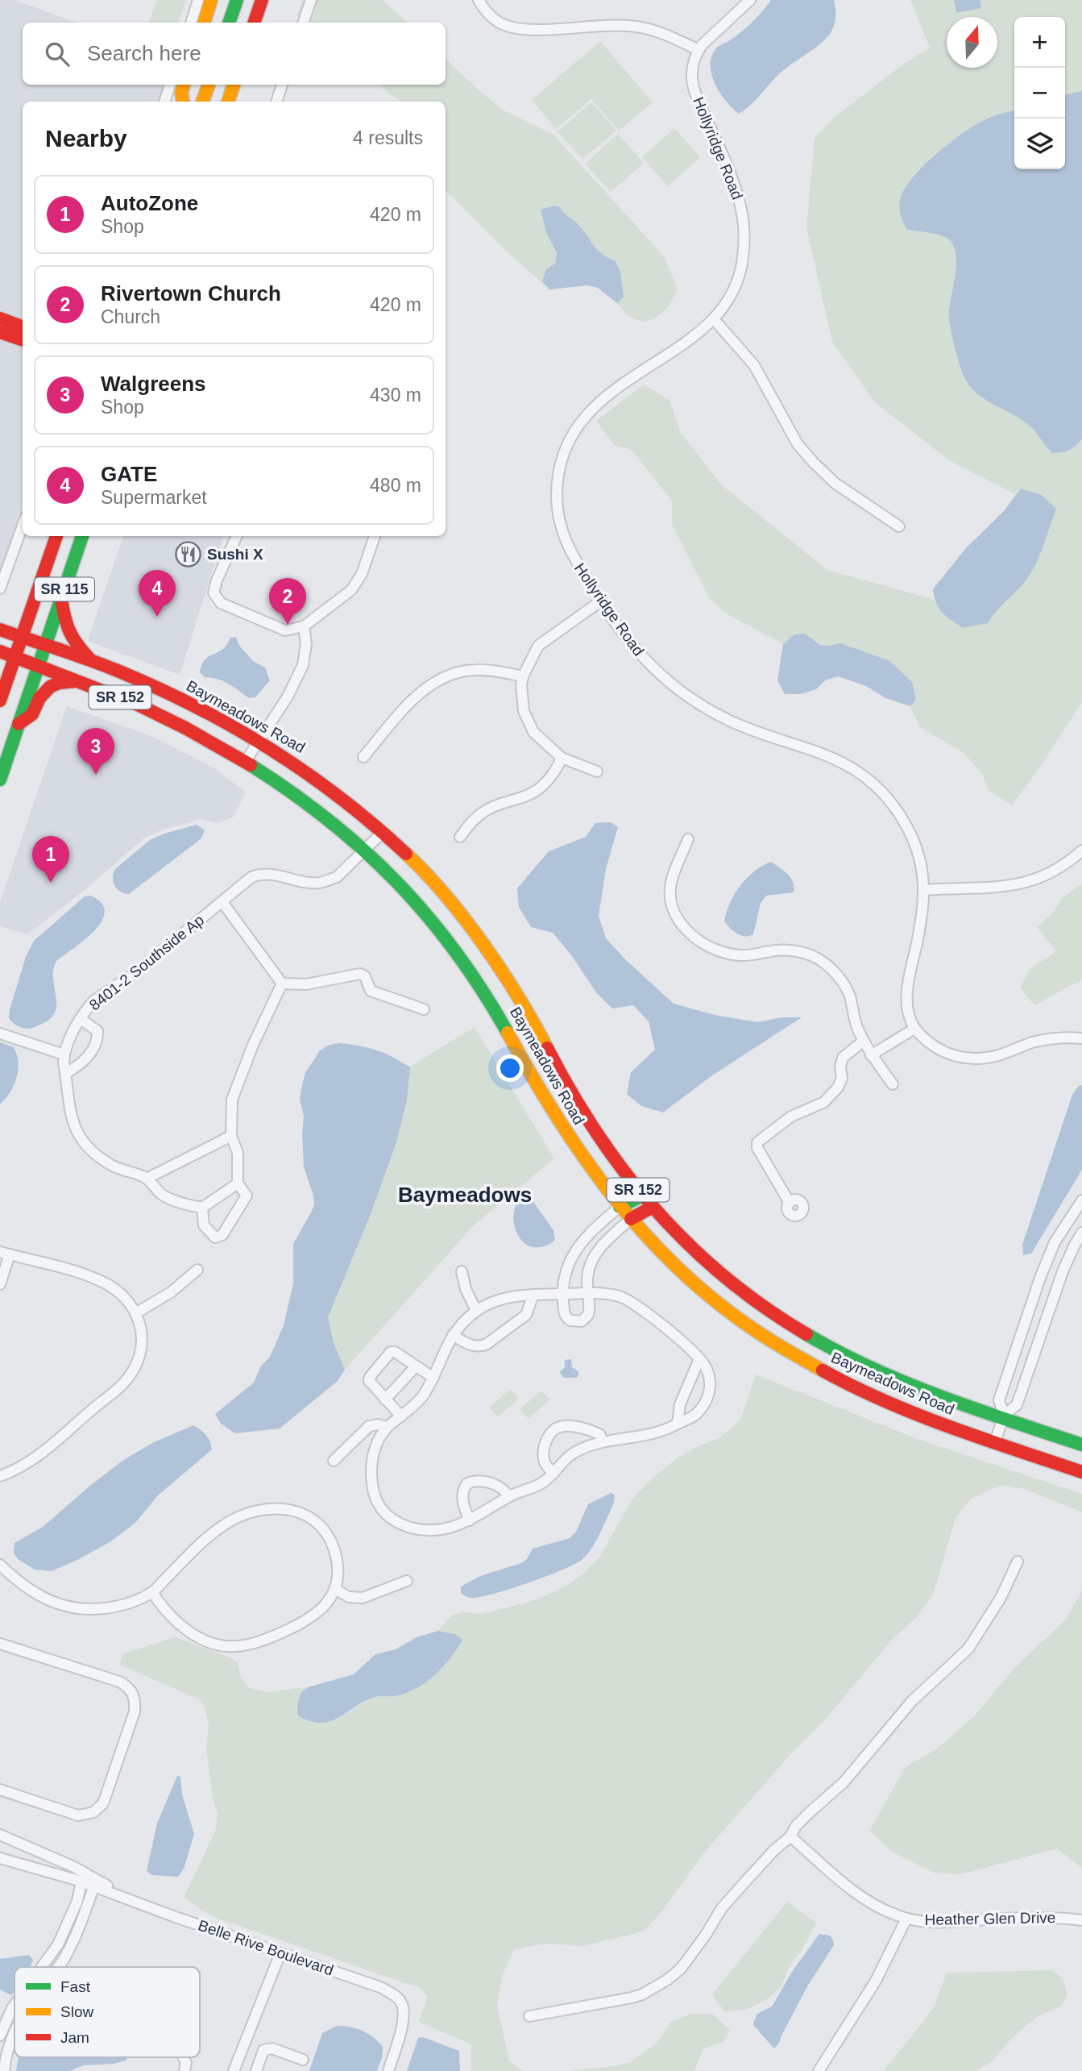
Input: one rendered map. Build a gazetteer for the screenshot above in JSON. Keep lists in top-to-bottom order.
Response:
{
  "streets": {
    "main road": ["SR 115", "SR 152", "Baymeadows Road"],
    "street": [
      "Hollyridge Road",
      "8401-2 Southside Ap",
      "Heather Glen Drive",
      "Belle Rive Boulevard"
    ]
  },
  "crossings": [
    ["SR 115", "Baymeadows Road"],
    ["Baymeadows Road", "8401-2 Southside Ap"]
  ],
  "districts": ["Baymeadows"],
  "places": {
    "restaurant": ["Sushi X"]
  },
  "legend": ["Fast", "Slow", "Jam"],
  "north": "top",
  "page": {
    "map_buttons": ["+", "−"],
    "search": "Search here",
    "heading": ["Nearby", "4 results"],
    "list": [
      {
        "mark": "1",
        "name": "AutoZone",
        "note": "Shop",
        "value": "420 m"
      },
      {
        "mark": "2",
        "name": "Rivertown Church",
        "note": "Church",
        "value": "420 m"
      },
      {
        "mark": "3",
        "name": "Walgreens",
        "note": "Shop",
        "value": "430 m"
      },
      {
        "mark": "4",
        "name": "GATE",
        "note": "Supermarket",
        "value": "480 m"
      }
    ],
    "pins": [
      "4",
      "2",
      "3",
      "1"
    ]
  }
}
